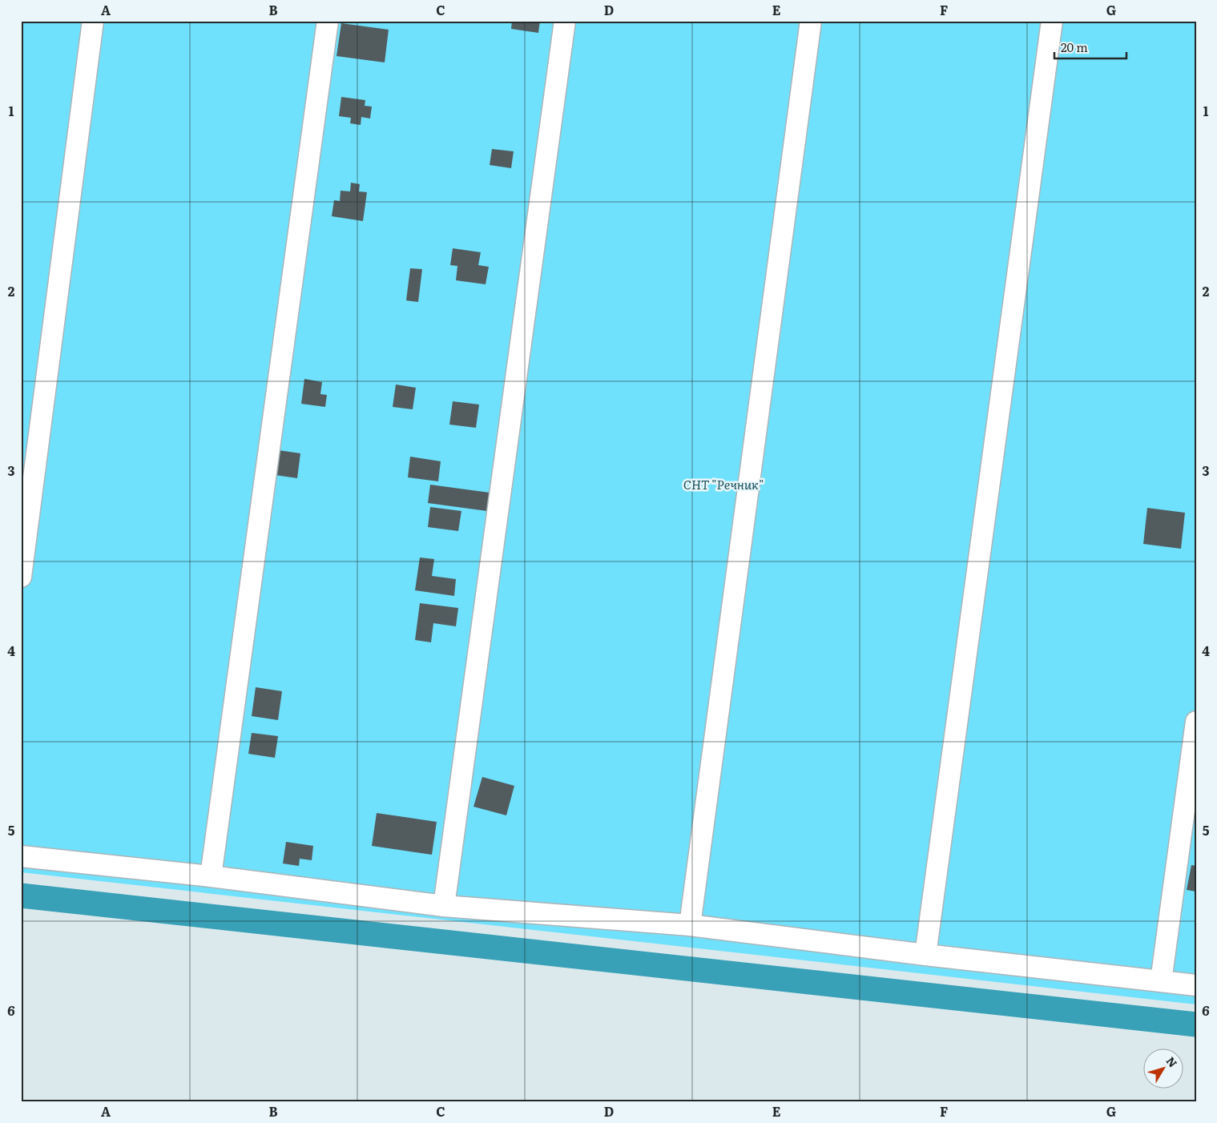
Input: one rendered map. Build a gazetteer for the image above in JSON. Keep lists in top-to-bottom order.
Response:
{
  "parks": ["СНТ \"Речник\""],
  "scale_bar": "20 m",
  "north": "top right",
  "grid": {
    "columns": [
      "A",
      "B",
      "C",
      "D",
      "E",
      "F",
      "G"
    ],
    "rows": [
      "1",
      "2",
      "3",
      "4",
      "5",
      "6"
    ]
  }
}
